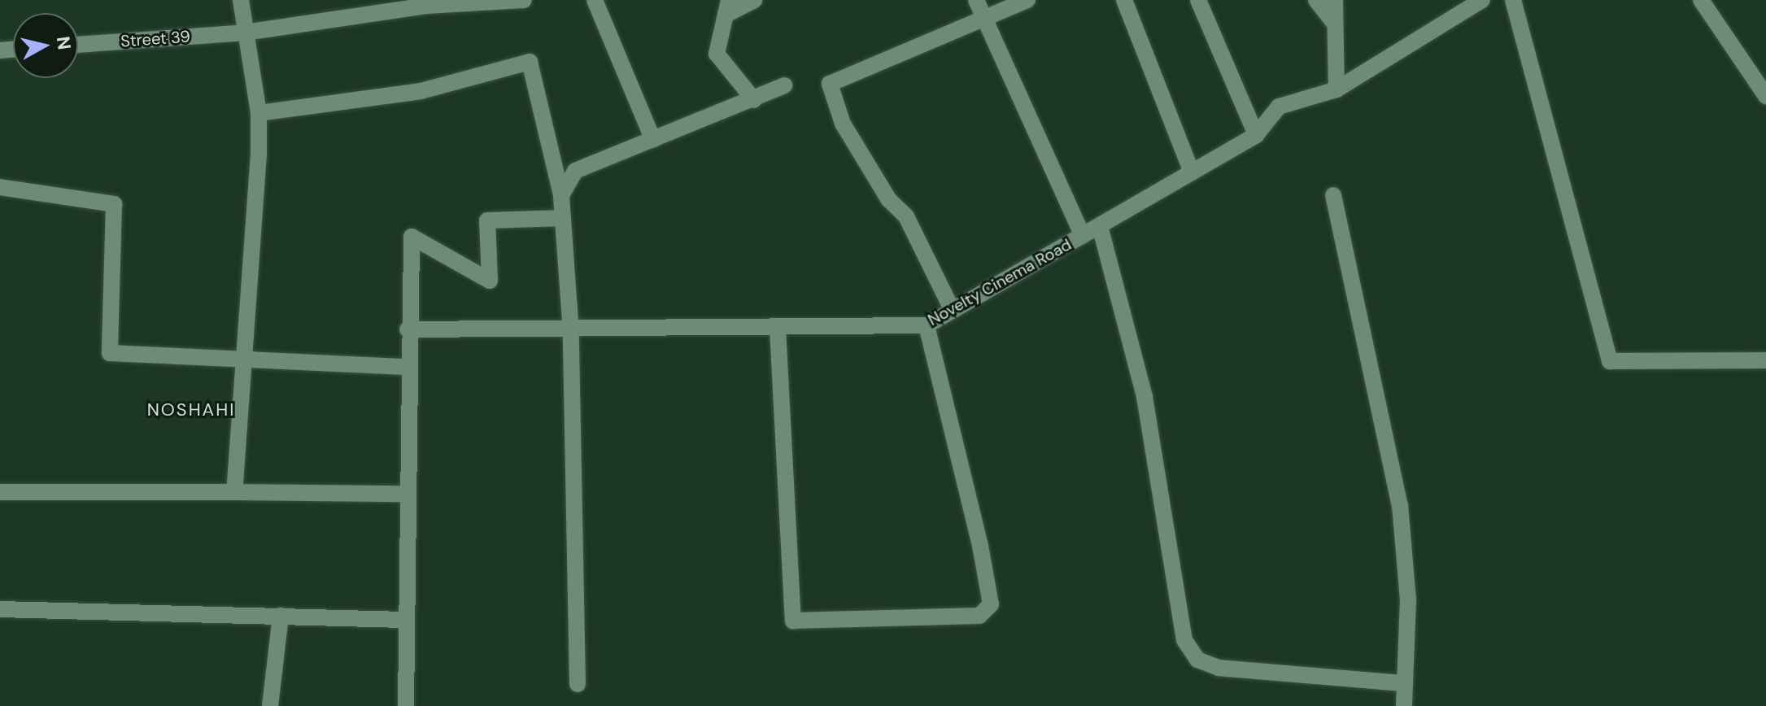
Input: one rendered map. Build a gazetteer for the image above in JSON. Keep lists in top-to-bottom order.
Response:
{
  "streets": {
    "street": ["Street 39", "Novelty Cinema Road"]
  },
  "districts": ["NOSHAHI"],
  "north": "right"
}
